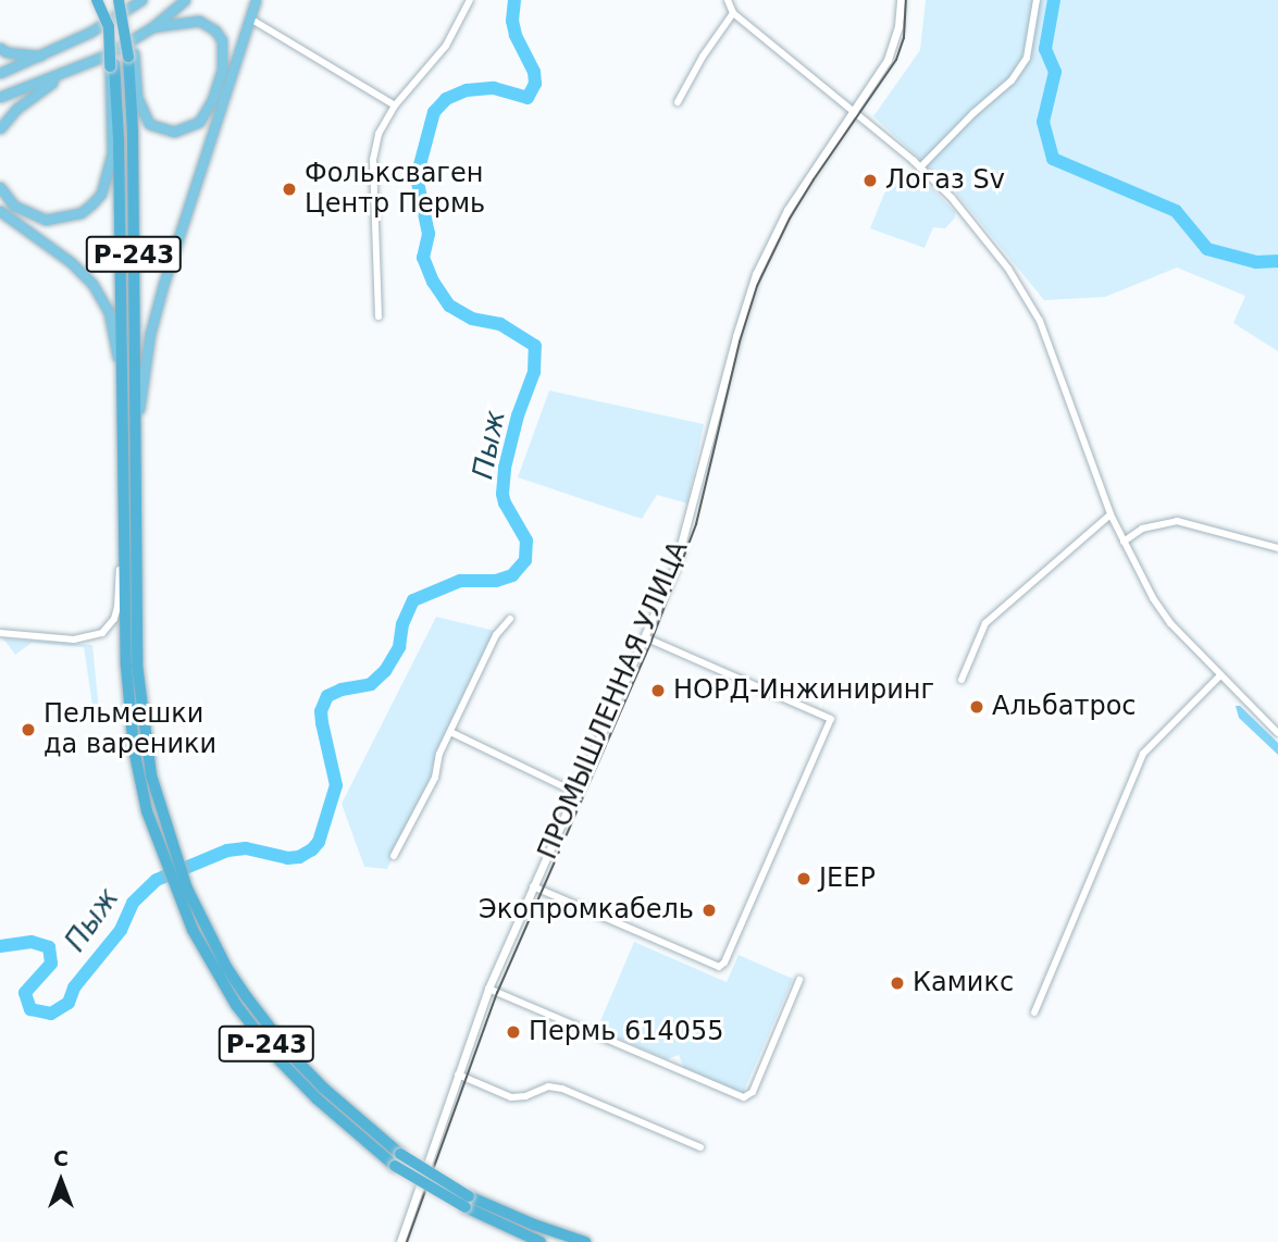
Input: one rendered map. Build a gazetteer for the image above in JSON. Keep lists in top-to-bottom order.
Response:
{
  "streets": {
    "highway": ["Р-243"],
    "street": ["ПРОМЫШЛЕННАЯ УЛИЦА"]
  },
  "water": ["Пыж"],
  "places": [
    "Логаз Sv",
    "Фольксваген Центр Пермь",
    "НОРД-Инжиниринг",
    "Альбатрос",
    "Пельмешки да вареники",
    "JEEP",
    "Экопромкабель",
    "Камикс",
    "Пермь 614055"
  ],
  "north": "top"
}
